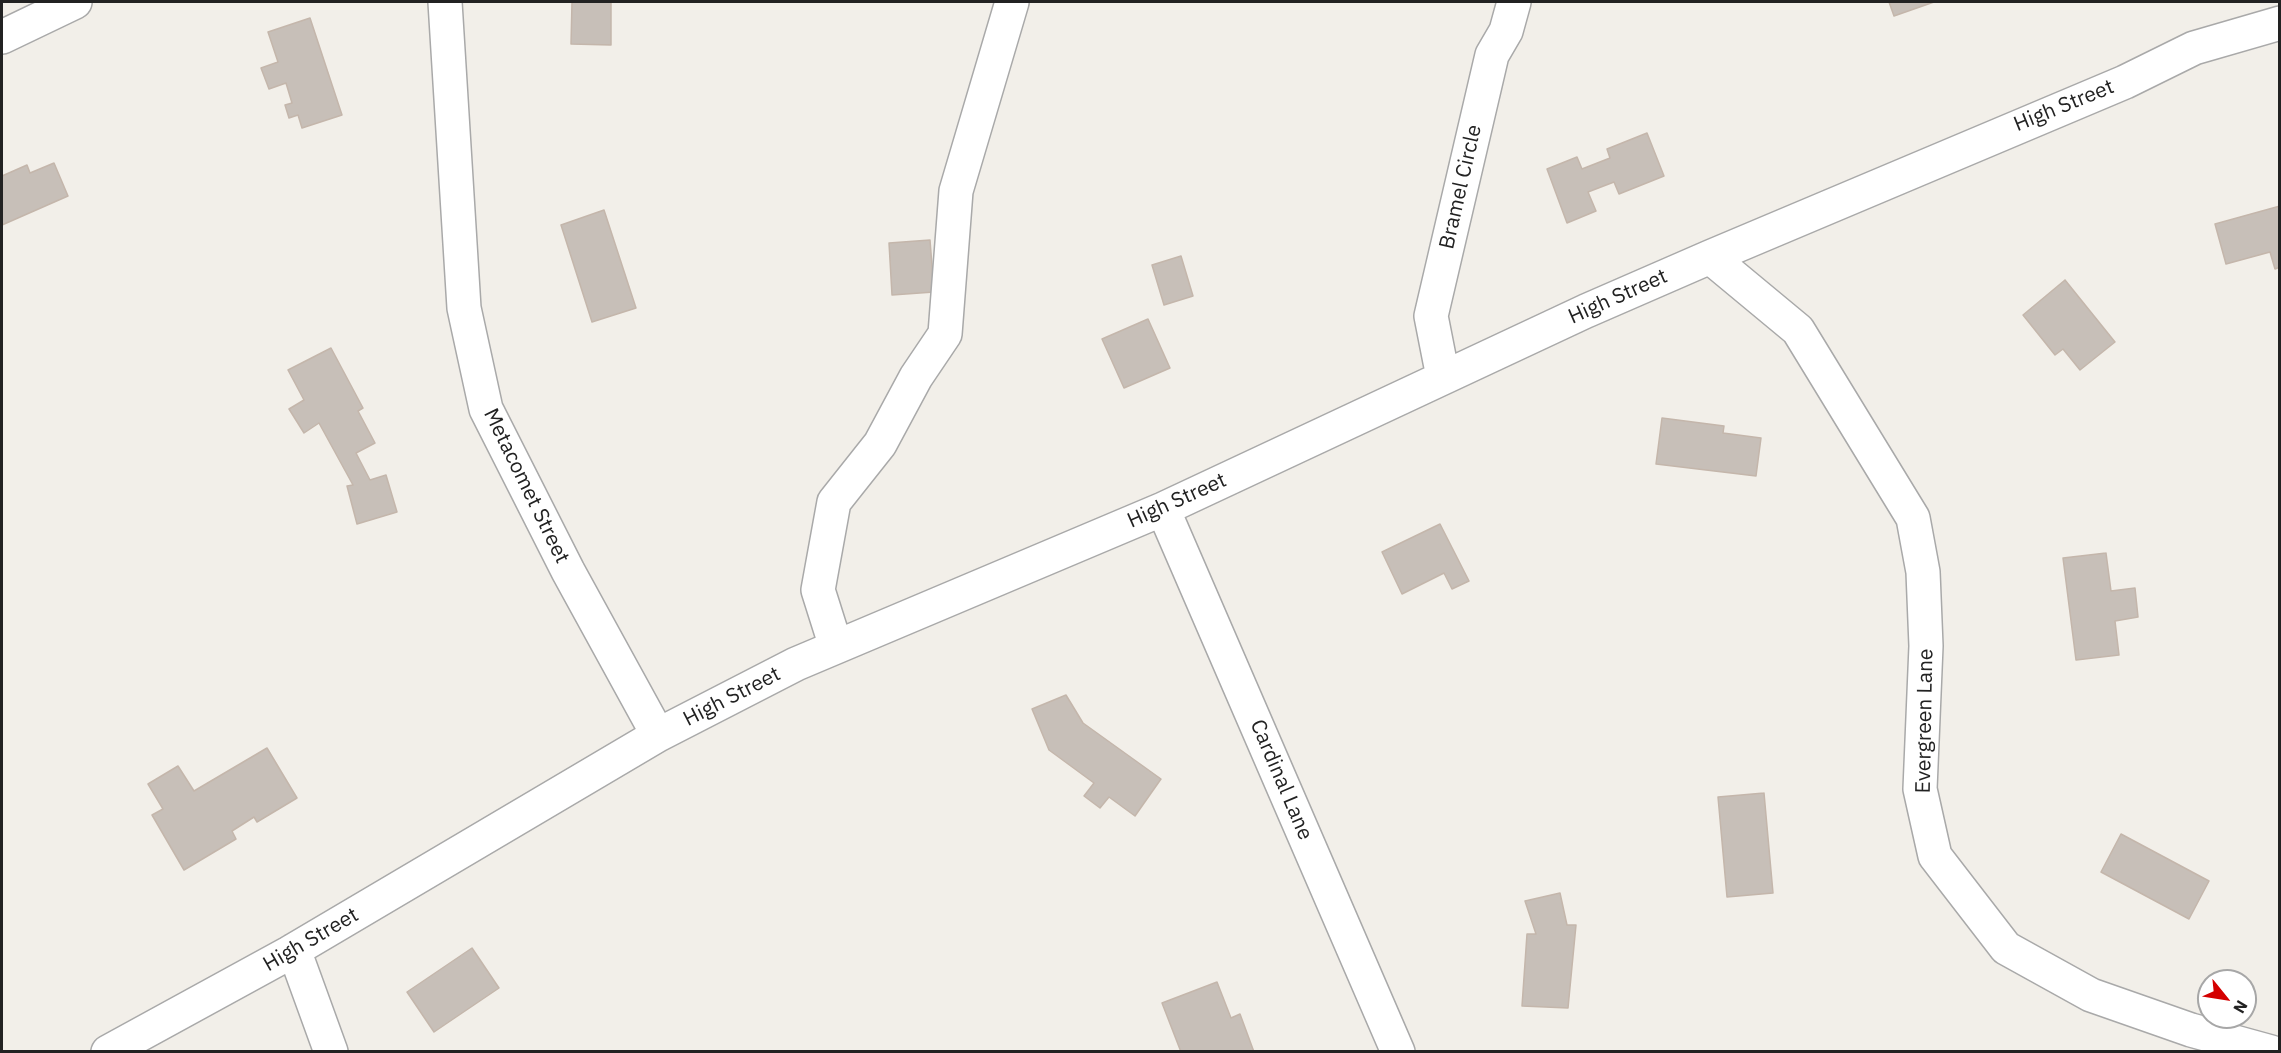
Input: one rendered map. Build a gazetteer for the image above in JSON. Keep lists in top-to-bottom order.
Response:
{
  "streets": {
    "street": [
      "High Street",
      "Bramel Circle",
      "Metacomet Street",
      "Evergreen Lane",
      "Cardinal Lane"
    ]
  },
  "crossings": [
    ["High Street", "Bramel Circle"],
    ["High Street", "Metacomet Street"],
    ["High Street", "Evergreen Lane"],
    ["High Street", "Cardinal Lane"]
  ],
  "north": "bottom right"
}
